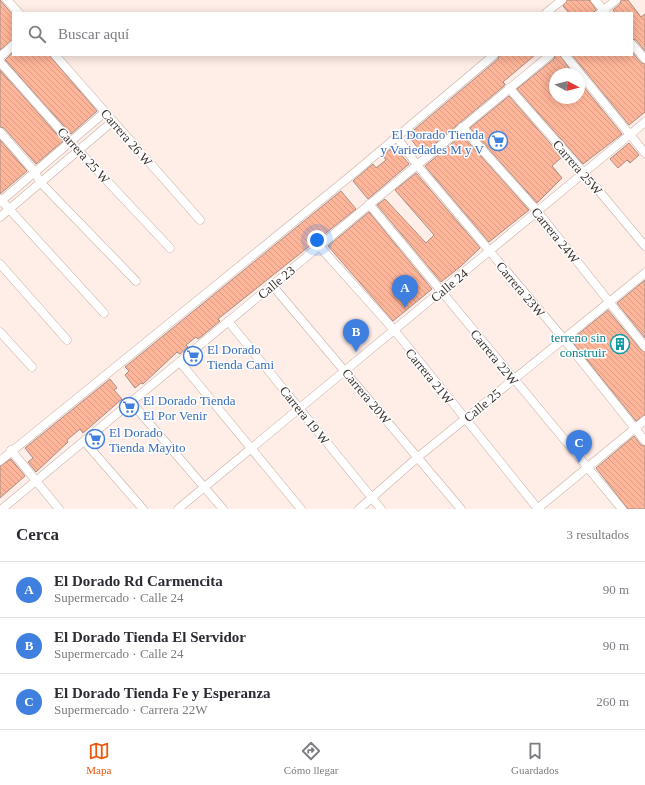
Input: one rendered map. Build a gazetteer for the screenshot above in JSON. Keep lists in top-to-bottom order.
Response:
{
  "streets": {
    "street": [
      "Carrera 26 W",
      "Carrera 25 W",
      "Carrera 25W",
      "Carrera 24W",
      "Calle 23",
      "Calle 24",
      "Carrera 23W",
      "Carrera 22W",
      "Carrera 21W",
      "Carrera 20W",
      "Calle 25",
      "Carrera 19 W"
    ]
  },
  "crossings": [
    ["Carrera 25W", "Calle 23"],
    ["Carrera 25W", "Calle 24"],
    ["Carrera 24W", "Calle 23"],
    ["Carrera 24W", "Calle 24"],
    ["Carrera 24W", "Calle 25"],
    ["Calle 23", "Carrera 23W"],
    ["Calle 23", "Carrera 22W"],
    ["Calle 23", "Carrera 21W"],
    ["Calle 23", "Carrera 20W"],
    ["Calle 23", "Carrera 19 W"],
    ["Calle 24", "Carrera 23W"],
    ["Calle 24", "Carrera 22W"],
    ["Calle 24", "Carrera 21W"],
    ["Calle 24", "Carrera 20W"],
    ["Calle 24", "Carrera 19 W"],
    ["Carrera 23W", "Calle 25"],
    ["Carrera 22W", "Calle 25"],
    ["Carrera 21W", "Calle 25"],
    ["Carrera 20W", "Calle 25"],
    ["Calle 25", "Carrera 19 W"]
  ],
  "places": {
    "supermarket": [
      "El Dorado Tienda y Variedades M y V",
      "El Dorado Tienda Cami",
      "El Dorado Tienda El Por Venir",
      "El Dorado Tienda Mayito"
    ],
    "building": ["terreno sin construir"]
  },
  "north": "right",
  "page": {
    "search": "Buscar aquí",
    "pins": ["A", "B", "C"],
    "heading": ["Cerca", "3 resultados"],
    "list": [
      {
        "mark": "A",
        "name": "El Dorado Rd Carmencita",
        "note": "Supermercado · Calle 24",
        "value": "90 m"
      },
      {
        "mark": "B",
        "name": "El Dorado Tienda El Servidor",
        "note": "Supermercado · Calle 24",
        "value": "90 m"
      },
      {
        "mark": "C",
        "name": "El Dorado Tienda Fe y Esperanza",
        "note": "Supermercado · Carrera 22W",
        "value": "260 m"
      }
    ],
    "nav": ["Mapa", "Cómo llegar", "Guardados"]
  }
}
